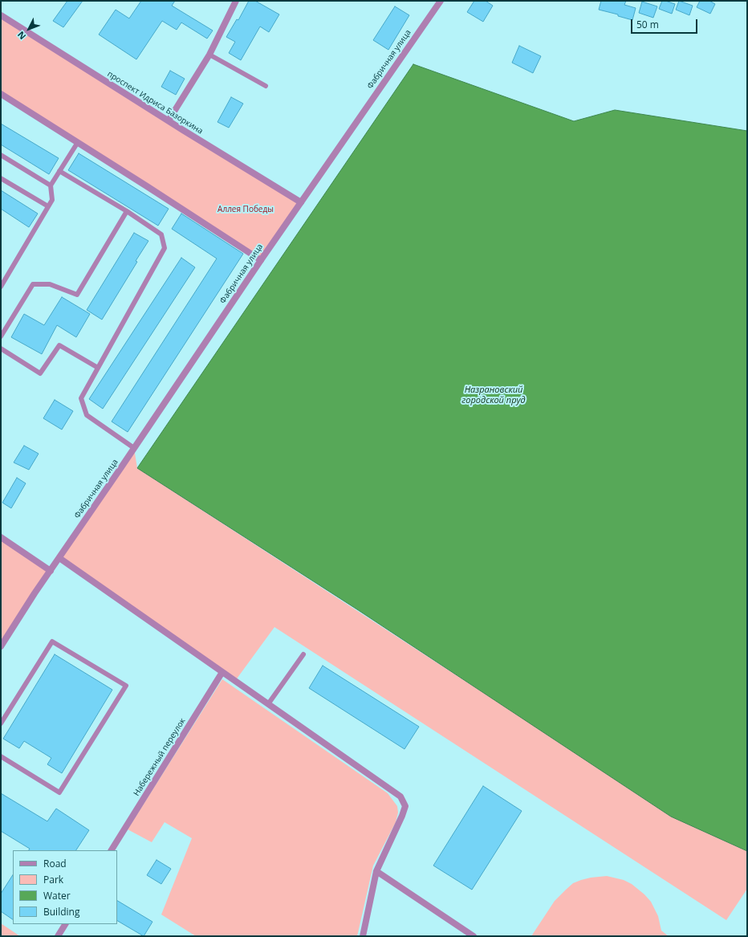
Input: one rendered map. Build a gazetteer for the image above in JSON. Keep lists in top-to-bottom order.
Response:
{
  "streets": {
    "street": ["Фабричная улица", "проспект Идриса Базоркина", "Набережный переулок"]
  },
  "crossings": [
    ["Фабричная улица", "проспект Идриса Базоркина"]
  ],
  "water": ["Назрановский городской пруд"],
  "parks": ["Аллея Победы"],
  "legend": [
    "Road",
    "Park",
    "Water",
    "Building"
  ],
  "scale_bar": "50 m",
  "north": "bottom left"
}
